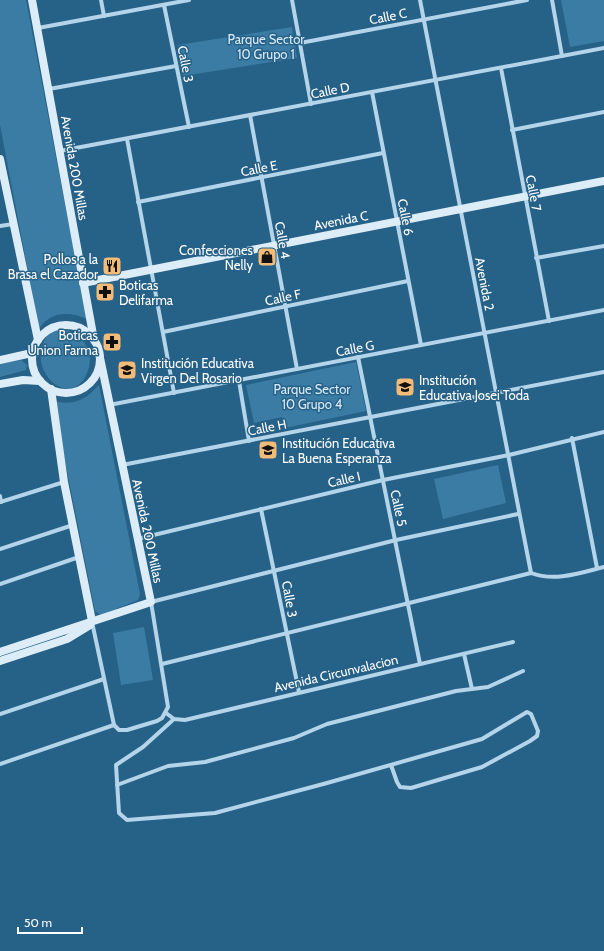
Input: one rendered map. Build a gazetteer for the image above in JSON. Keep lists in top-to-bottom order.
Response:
{
  "streets": {
    "street": [
      "Calle C",
      "Calle 3",
      "Calle D",
      "Avenida 200 Millas",
      "Calle E",
      "Calle 7",
      "Calle 6",
      "Avenida C",
      "Calle 4",
      "Avenida 2",
      "Calle F",
      "Calle G",
      "Calle H",
      "Calle I",
      "Calle 5",
      "Avenida Circunvalacion"
    ]
  },
  "crossings": [
    ["Calle C", "Avenida 2"],
    ["Calle 3", "Calle D"],
    ["Calle 3", "Calle I"],
    ["Calle 3", "Avenida Circunvalacion"],
    ["Calle D", "Avenida 200 Millas"],
    ["Calle D", "Calle 7"],
    ["Calle D", "Calle 6"],
    ["Calle D", "Calle 4"],
    ["Calle D", "Avenida 2"],
    ["Avenida 200 Millas", "Avenida C"],
    ["Avenida 200 Millas", "Calle G"],
    ["Avenida 200 Millas", "Calle H"],
    ["Avenida 200 Millas", "Calle I"],
    ["Calle E", "Calle 6"],
    ["Calle E", "Calle 4"],
    ["Calle 7", "Avenida C"],
    ["Calle 7", "Calle G"],
    ["Calle 6", "Avenida C"],
    ["Calle 6", "Calle F"],
    ["Calle 6", "Calle G"],
    ["Avenida C", "Calle 4"],
    ["Avenida C", "Avenida 2"],
    ["Calle 4", "Calle F"],
    ["Calle 4", "Calle G"],
    ["Avenida 2", "Calle G"],
    ["Avenida 2", "Calle H"],
    ["Avenida 2", "Calle I"],
    ["Calle G", "Calle 5"],
    ["Calle H", "Calle 5"],
    ["Calle I", "Calle 5"],
    ["Calle 5", "Avenida Circunvalacion"]
  ],
  "parks": ["Parque Sector 10 Grupo 1", "Parque Sector 10 Grupo 4"],
  "places": {
    "shop": ["Confecciones Nelly"],
    "restaurant": ["Pollos a la Brasa el Cazador"],
    "pharmacy": ["Boticas Delifarma", "Boticas Union Farma"],
    "school or university": ["Institución Educativa Virgen Del Rosario", "Institución Educativa Josei Toda", "Institución Educativa La Buena Esperanza"]
  },
  "scale_bar": "50 m"
}
